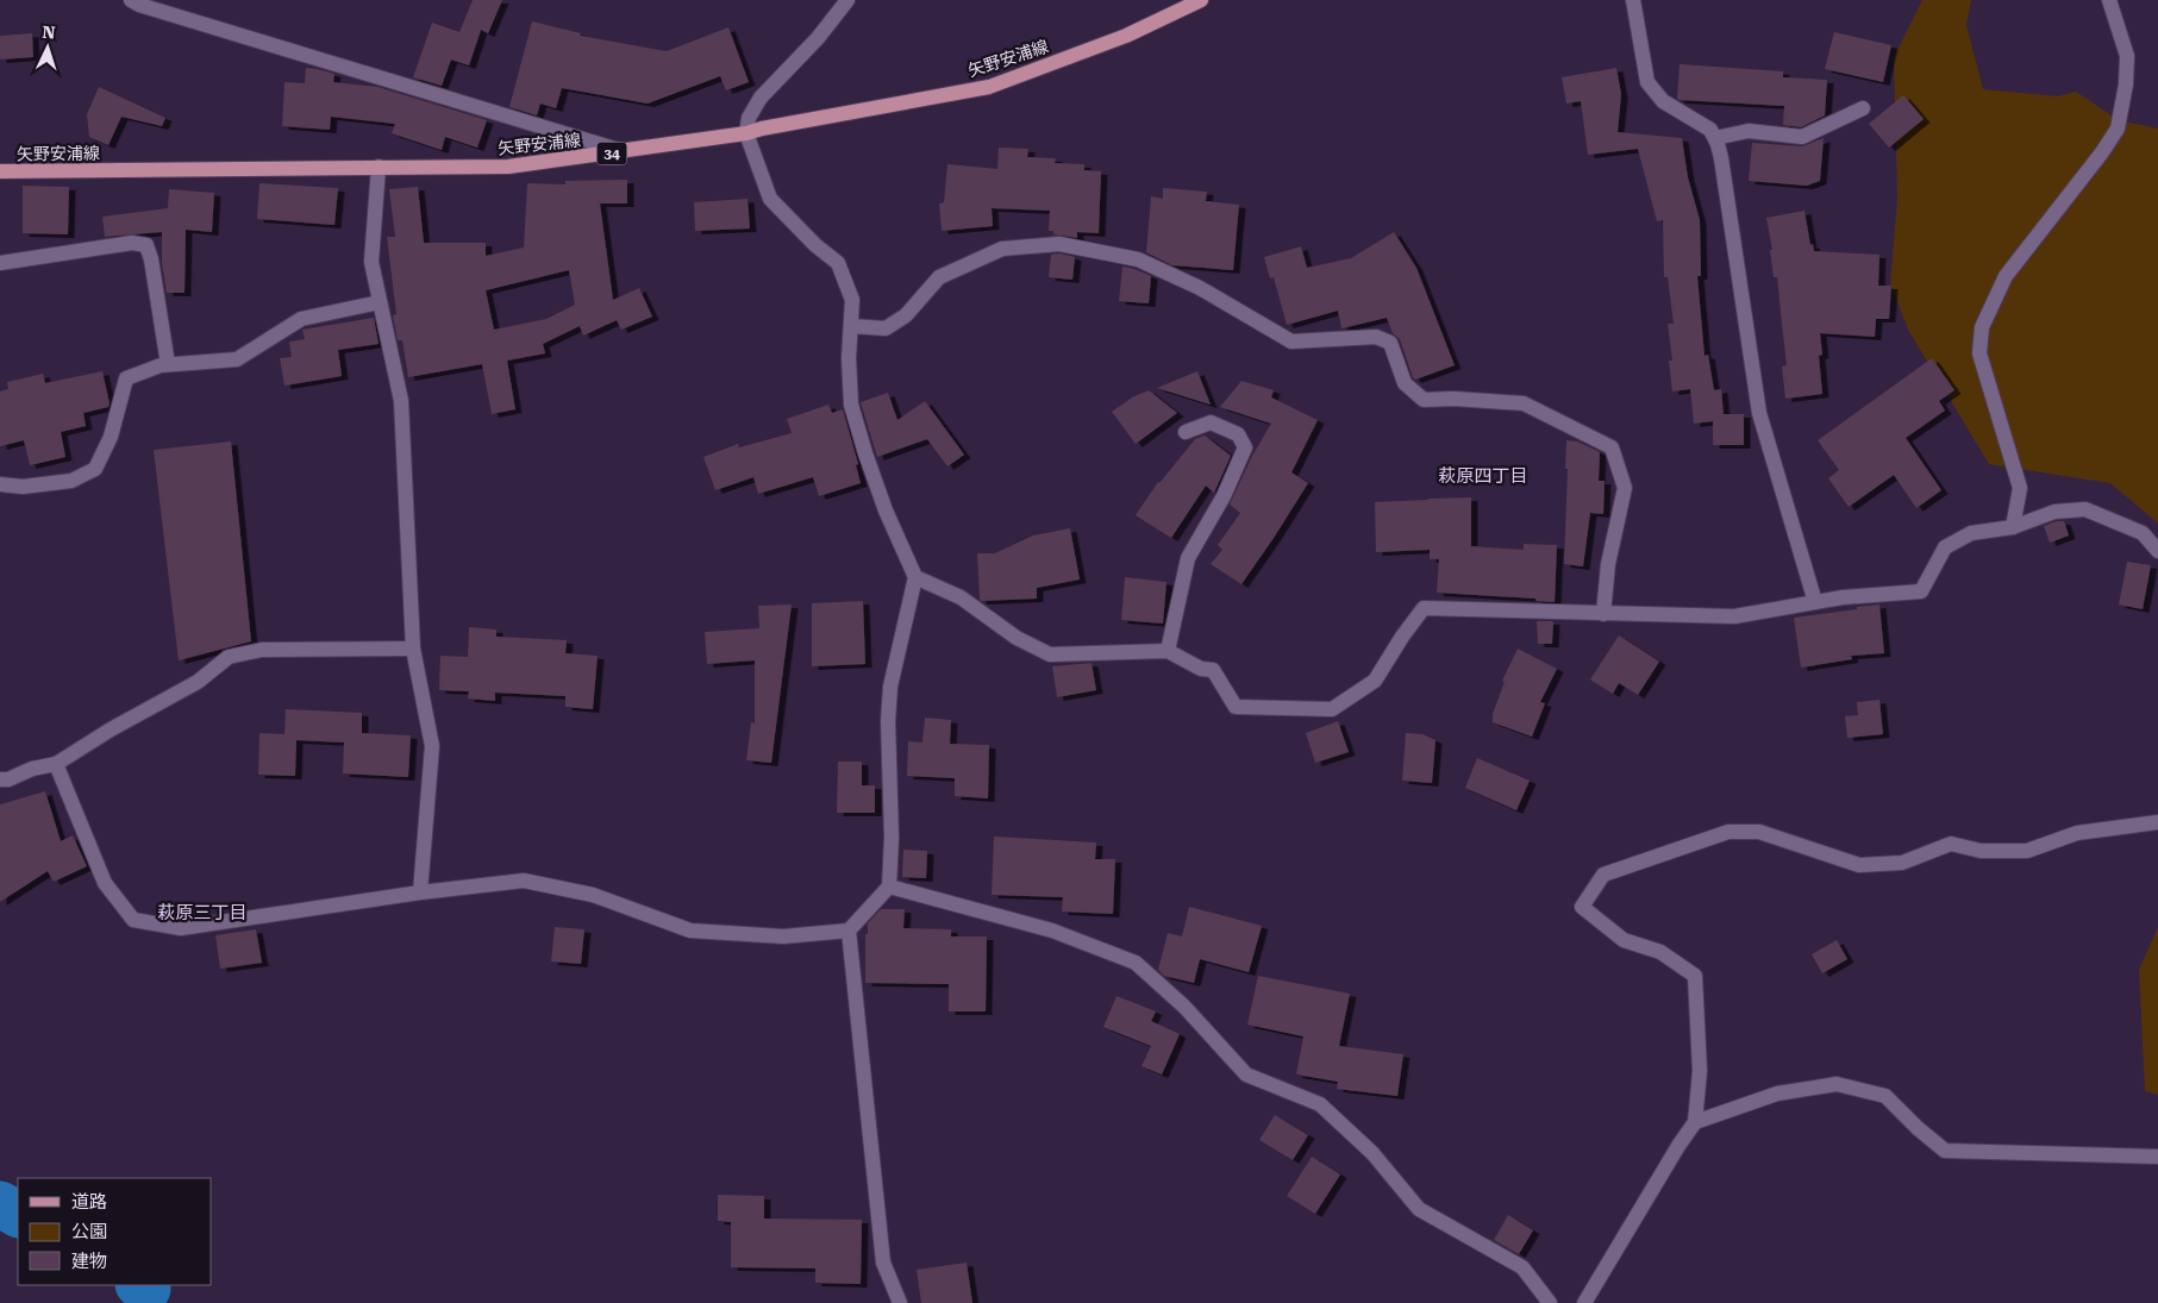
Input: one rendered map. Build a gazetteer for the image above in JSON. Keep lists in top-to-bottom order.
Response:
{
  "streets": {
    "main road": ["矢野安浦線", "34"]
  },
  "districts": ["萩原四丁目", "萩原三丁目"],
  "legend": ["道路", "公園", "建物"],
  "north": "top"
}
